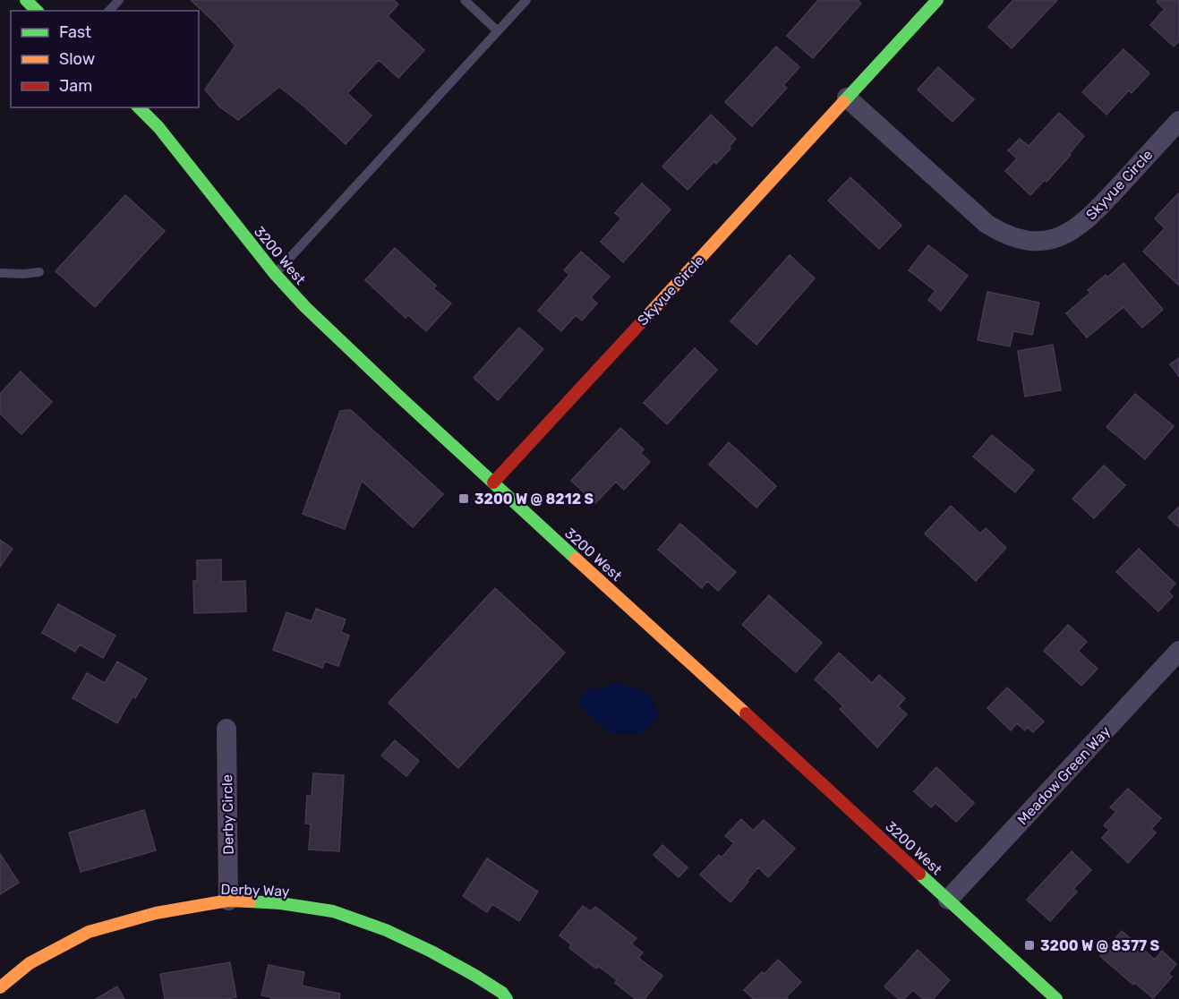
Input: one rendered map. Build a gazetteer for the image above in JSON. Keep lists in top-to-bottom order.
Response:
{
  "streets": {
    "street": [
      "Skyvue Circle",
      "3200 West",
      "Meadow Green Way",
      "Derby Circle",
      "Derby Way"
    ]
  },
  "crossings": [
    ["Skyvue Circle", "3200 West"],
    ["3200 West", "Meadow Green Way"],
    ["Derby Circle", "Derby Way"]
  ],
  "places": {
    "transit": ["3200 W @ 8212 S", "3200 W @ 8377 S"]
  },
  "legend": ["Fast", "Slow", "Jam"]
}
